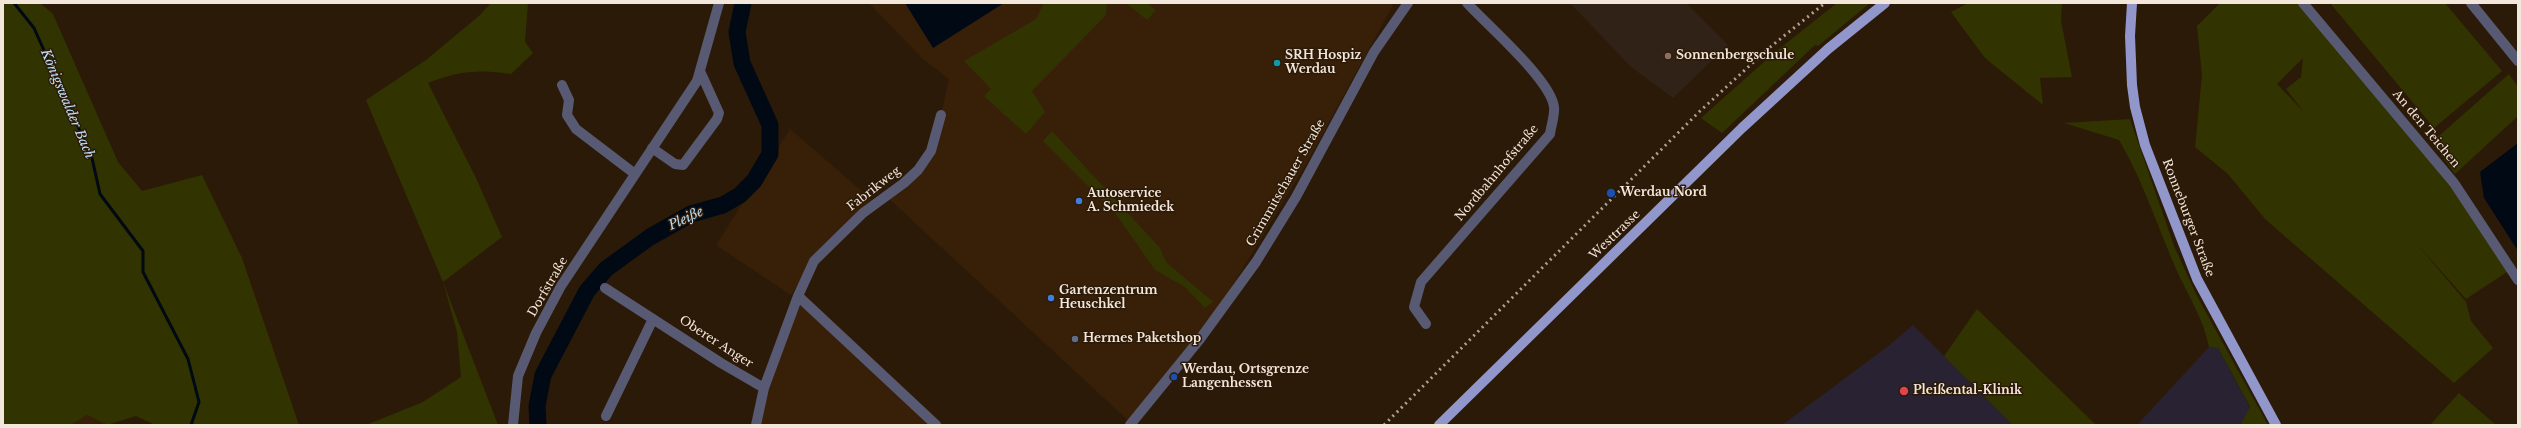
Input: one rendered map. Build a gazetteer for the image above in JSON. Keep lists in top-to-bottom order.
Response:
{
  "streets": {
    "main road": ["Ronneburger Straße", "Westtrasse"],
    "street": [
      "An den Teichen",
      "Nordbahnhofstraße",
      "Crimmitschauer Straße",
      "Fabrikweg",
      "Dorfstraße",
      "Oberer Anger"
    ]
  },
  "crossings": [
    ["Fabrikweg", "Oberer Anger"]
  ],
  "water": ["Königswalder Bach", "Pleiße"],
  "places": [
    "Sonnenbergschule",
    "SRH Hospiz Werdau",
    "Werdau Nord",
    "Autoservice A. Schmiedek",
    "Gartenzentrum Heuschkel",
    "Hermes Paketshop",
    "Werdau, Ortsgrenze Langenhessen",
    "Pleißental-Klinik"
  ]
}
